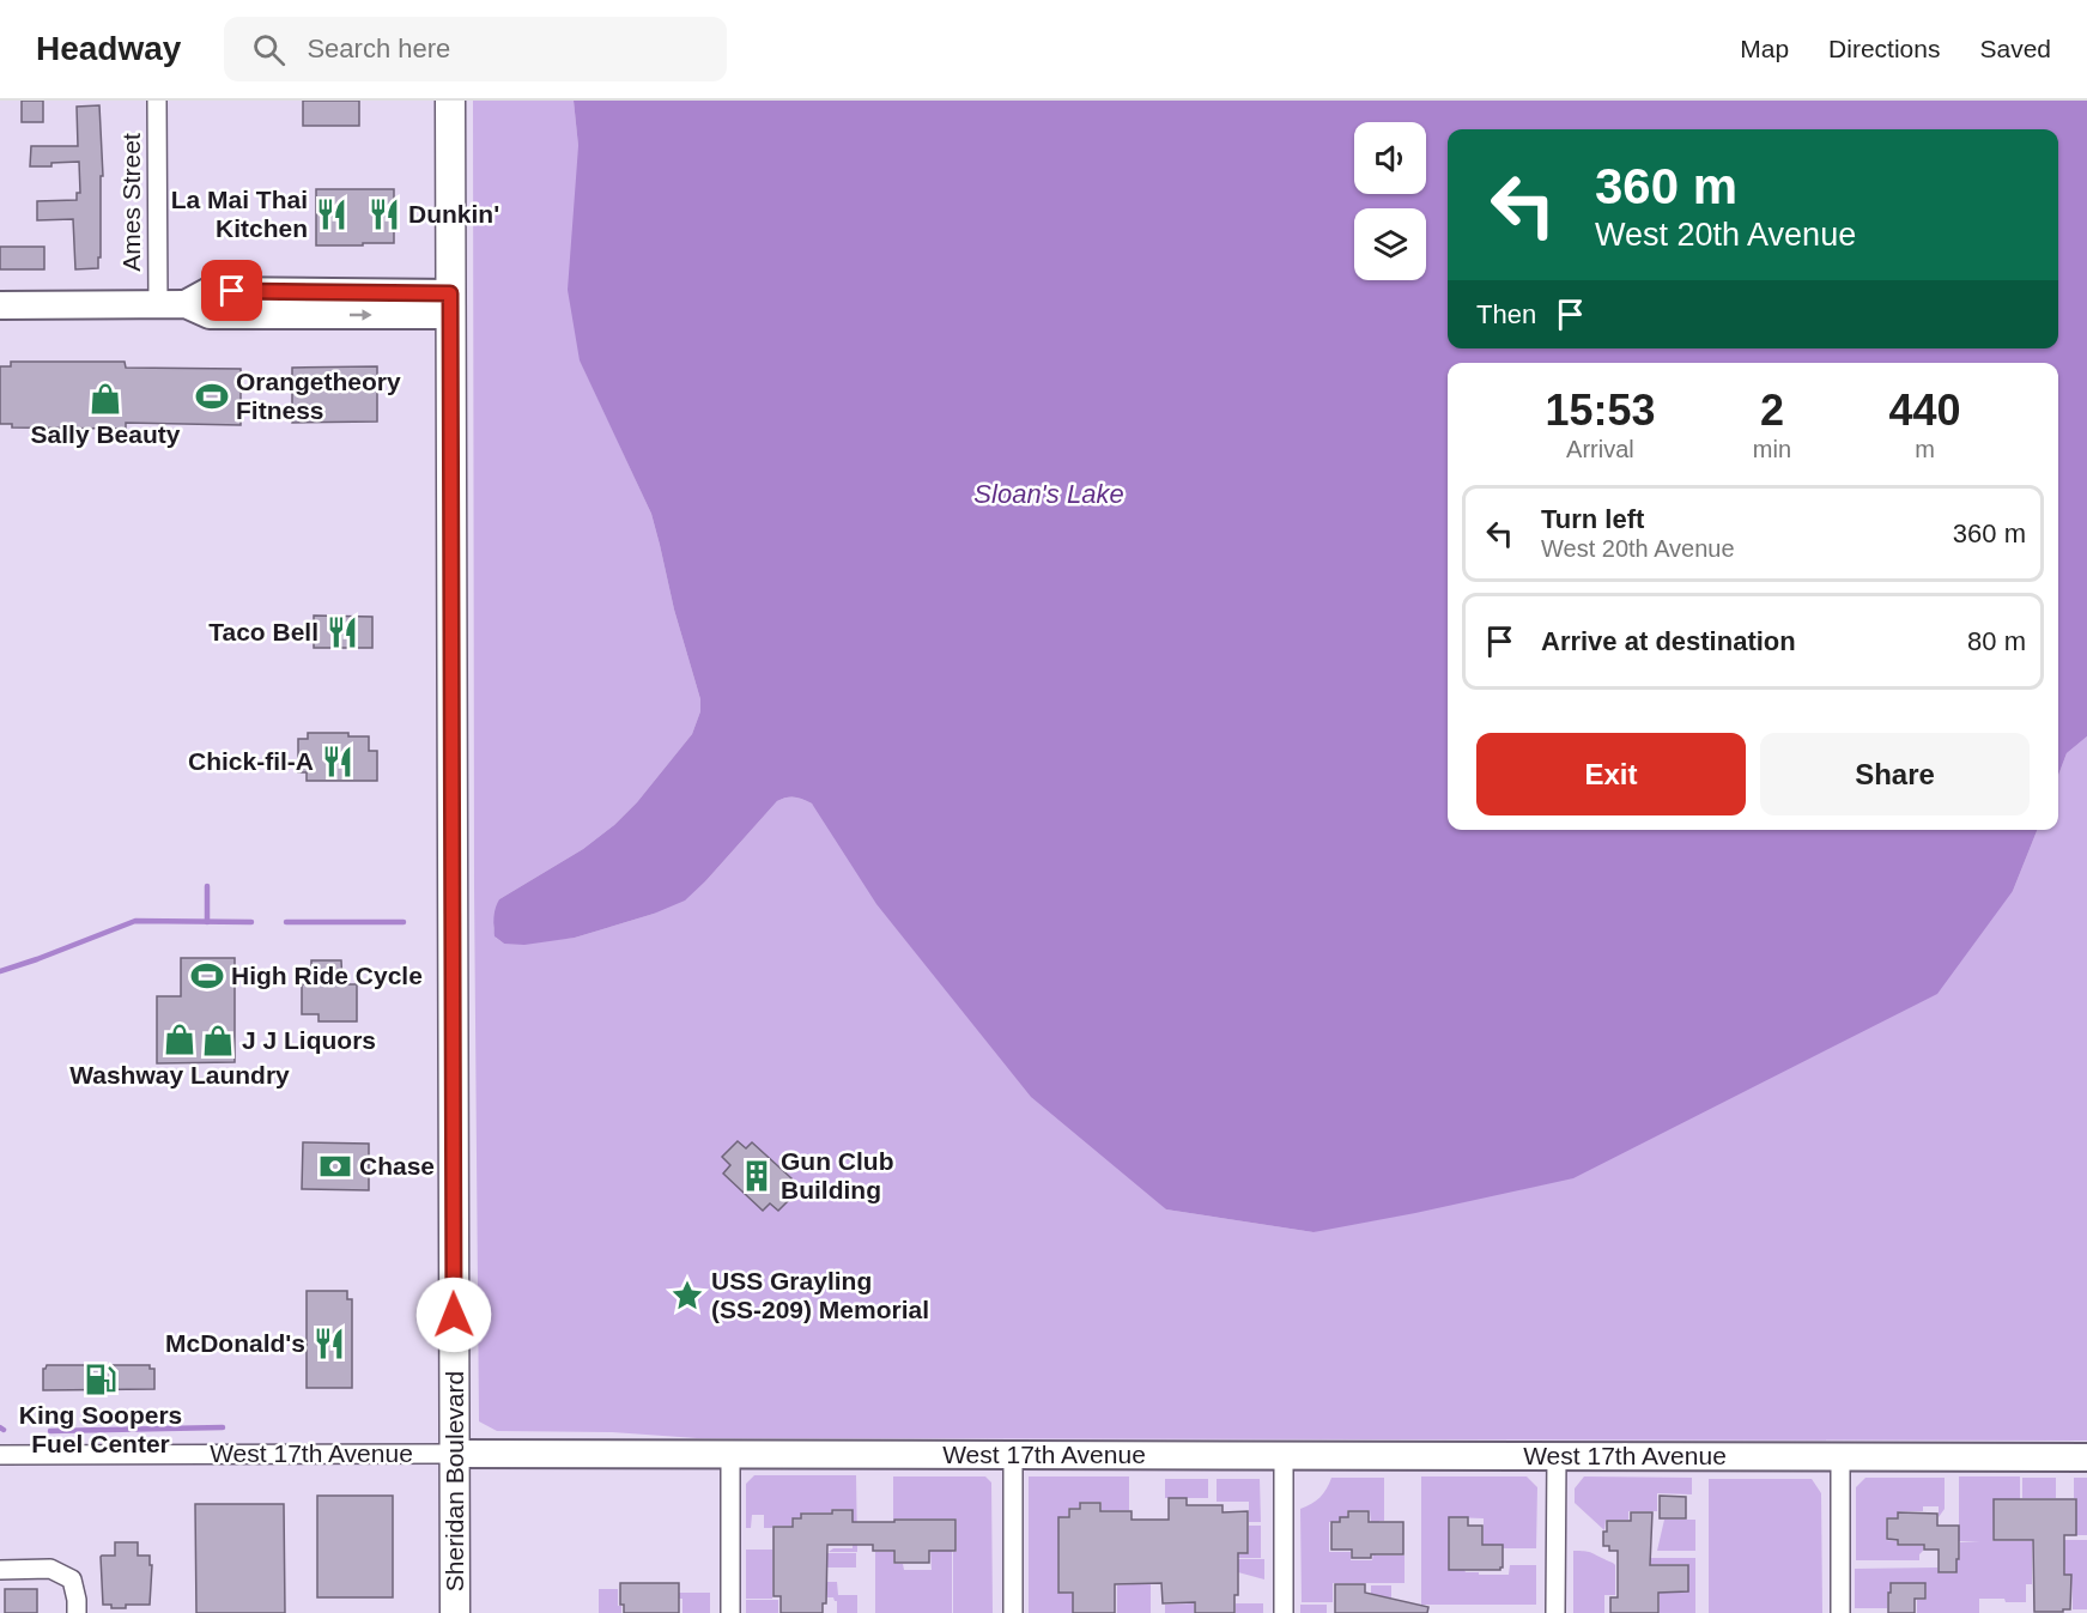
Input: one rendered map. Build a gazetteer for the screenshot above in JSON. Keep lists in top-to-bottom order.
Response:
{
  "streets": {
    "main road": ["Sheridan Boulevard"],
    "street": ["Ames Street", "West 17th Avenue"]
  },
  "crossings": [
    ["West 17th Avenue", "Sheridan Boulevard"]
  ],
  "water": ["Sloan's Lake"],
  "places": {
    "restaurant": [
      "La Mai Thai Kitchen",
      "Dunkin'",
      "Taco Bell",
      "Chick-fil-A",
      "McDonald's"
    ],
    "sports": ["Orangetheory Fitness", "High Ride Cycle"],
    "shop": ["Sally Beauty", "Washway Laundry", "J J Liquors"],
    "bank": ["Chase"],
    "building": ["Gun Club Building"],
    "place": ["USS Grayling (SS-209) Memorial"],
    "fuel station": ["King Soopers Fuel Center"]
  },
  "page": {
    "header": "Headway",
    "search": "Search here",
    "nav": ["Map", "Directions", "Saved"],
    "turn": ["360 m", "West 20th Avenue"],
    "then": "Then",
    "eta": [
      "15:53",
      "Arrival",
      "2",
      "min",
      "440",
      "m"
    ],
    "list": [
      {
        "name": "Turn left",
        "note": "West 20th Avenue",
        "value": "360 m"
      },
      {
        "name": "Arrive at destination",
        "value": "80 m"
      }
    ],
    "buttons": ["Exit", "Share"]
  }
}
